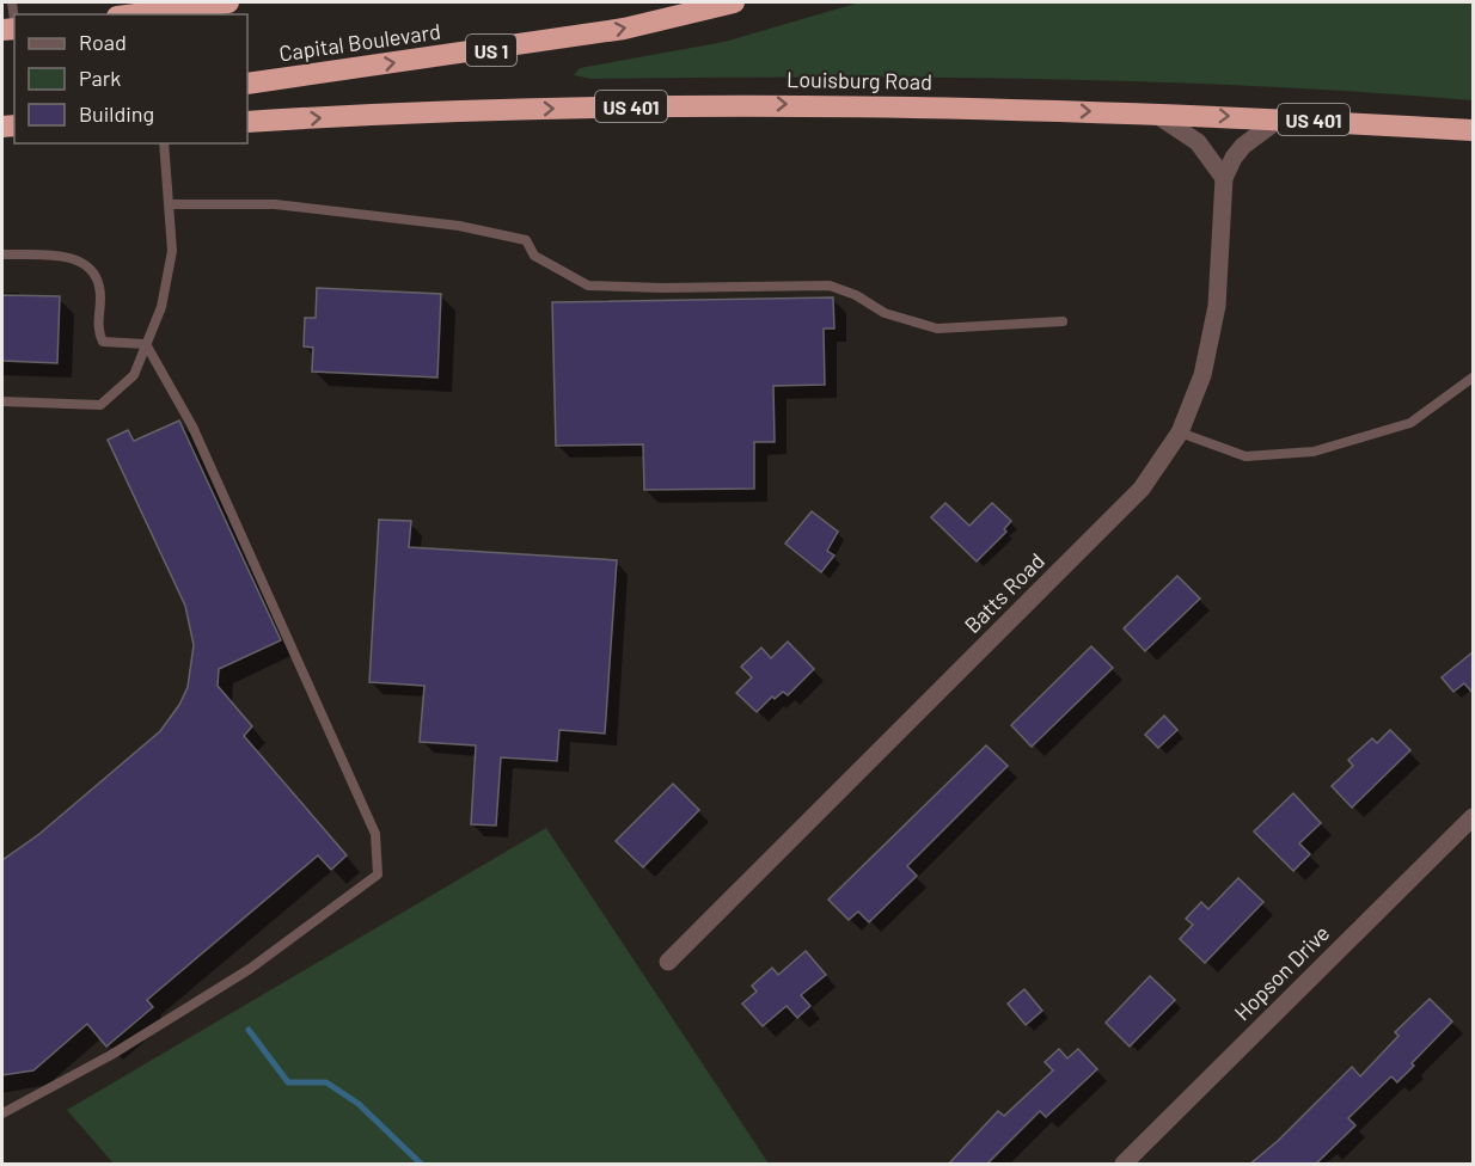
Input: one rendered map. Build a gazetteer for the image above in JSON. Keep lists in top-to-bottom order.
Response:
{
  "streets": {
    "highway": [
      "Capital Boulevard",
      "US 1",
      "Louisburg Road",
      "US 401"
    ],
    "street": ["Batts Road", "Hopson Drive"]
  },
  "crossings": [
    ["Louisburg Road", "Batts Road"]
  ],
  "one_way": ["Capital Boulevard", "Louisburg Road"],
  "legend": ["Road", "Park", "Building"]
}
